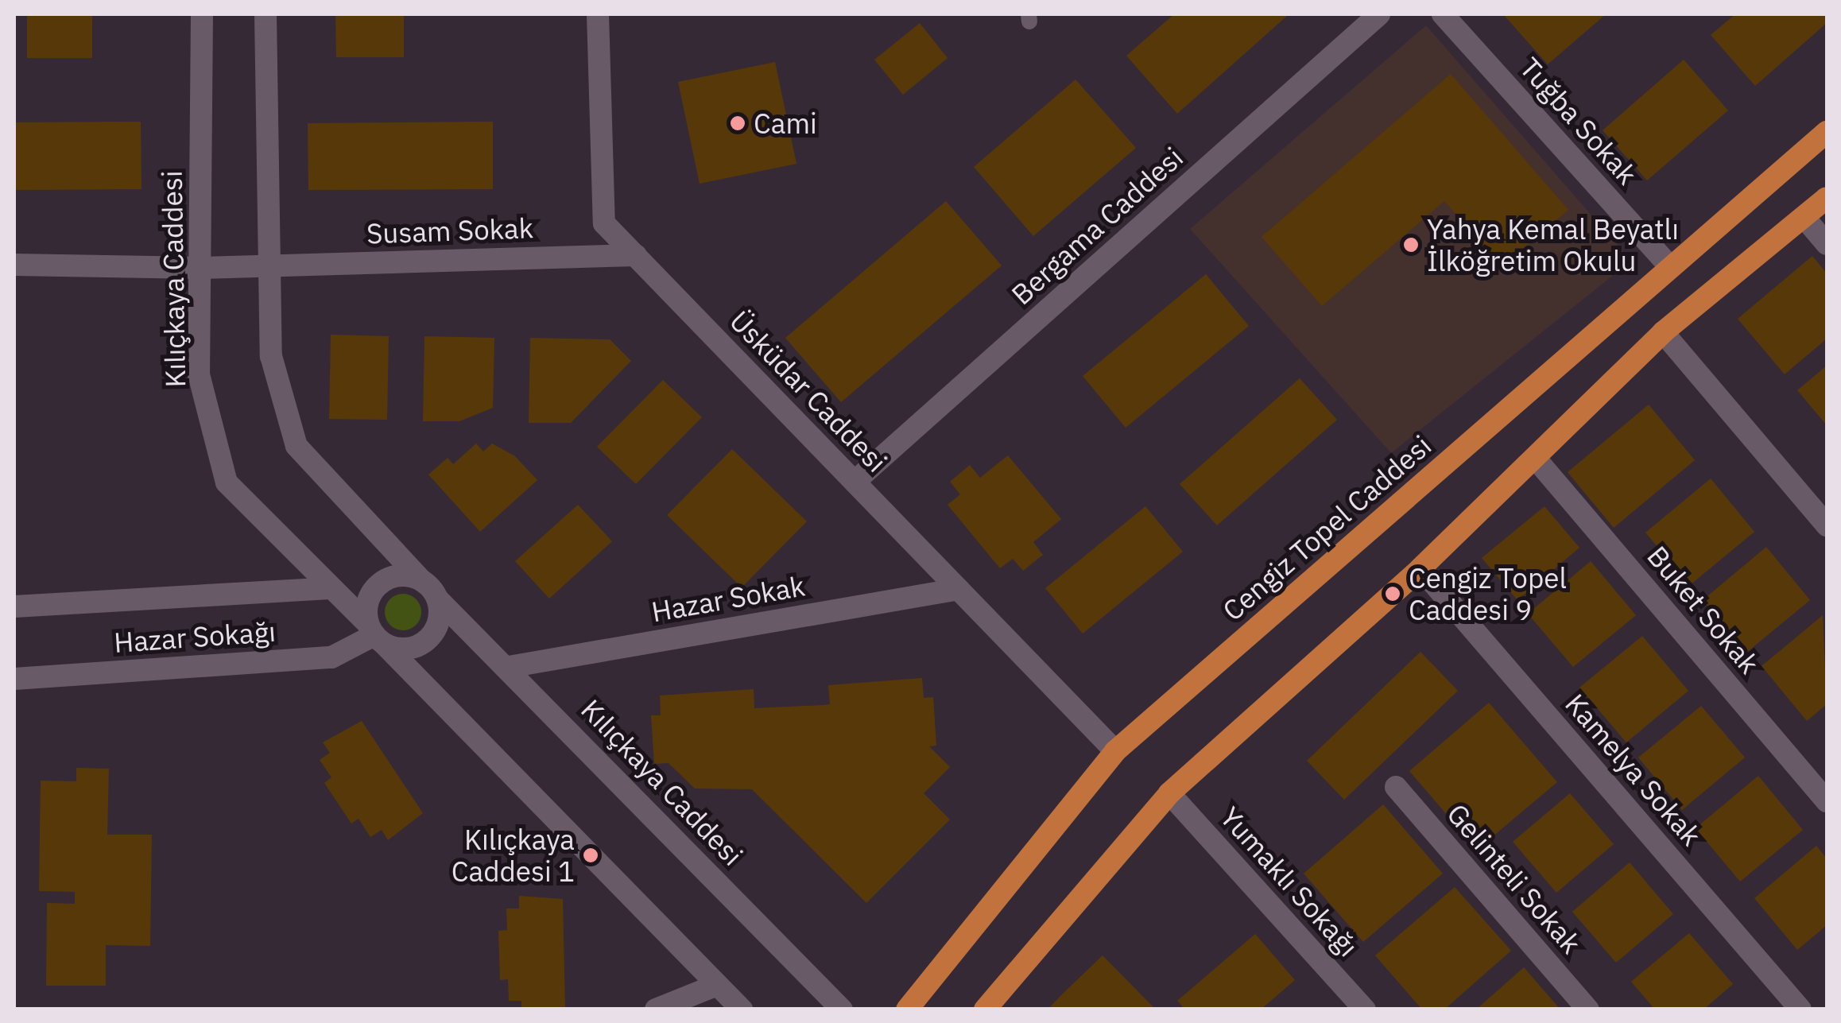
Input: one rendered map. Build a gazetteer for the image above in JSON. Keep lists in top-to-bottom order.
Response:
{
  "streets": {
    "main road": ["Cengiz Topel Caddesi"],
    "street": [
      "Tuğba Sokak",
      "Bergama Caddesi",
      "Susam Sokak",
      "Kılıçkaya Caddesi",
      "Üsküdar Caddesi",
      "Hazar Sokak",
      "Buket Sokak",
      "Hazar Sokağı",
      "Kamelya Sokak",
      "Gelinteli Sokak",
      "Yumaklı Sokağı"
    ]
  },
  "crossings": [
    ["Tuğba Sokak", "Cengiz Topel Caddesi"],
    ["Bergama Caddesi", "Üsküdar Caddesi"],
    ["Susam Sokak", "Kılıçkaya Caddesi"],
    ["Susam Sokak", "Üsküdar Caddesi"],
    ["Kılıçkaya Caddesi", "Hazar Sokak"],
    ["Kılıçkaya Caddesi", "Hazar Sokağı"],
    ["Üsküdar Caddesi", "Cengiz Topel Caddesi"],
    ["Üsküdar Caddesi", "Hazar Sokak"]
  ],
  "places": [
    "Cami",
    "Yahya Kemal Beyatlı İlköğretim Okulu",
    "Cengiz Topel Caddesi 9",
    "Kılıçkaya Caddesi 1"
  ]
}
